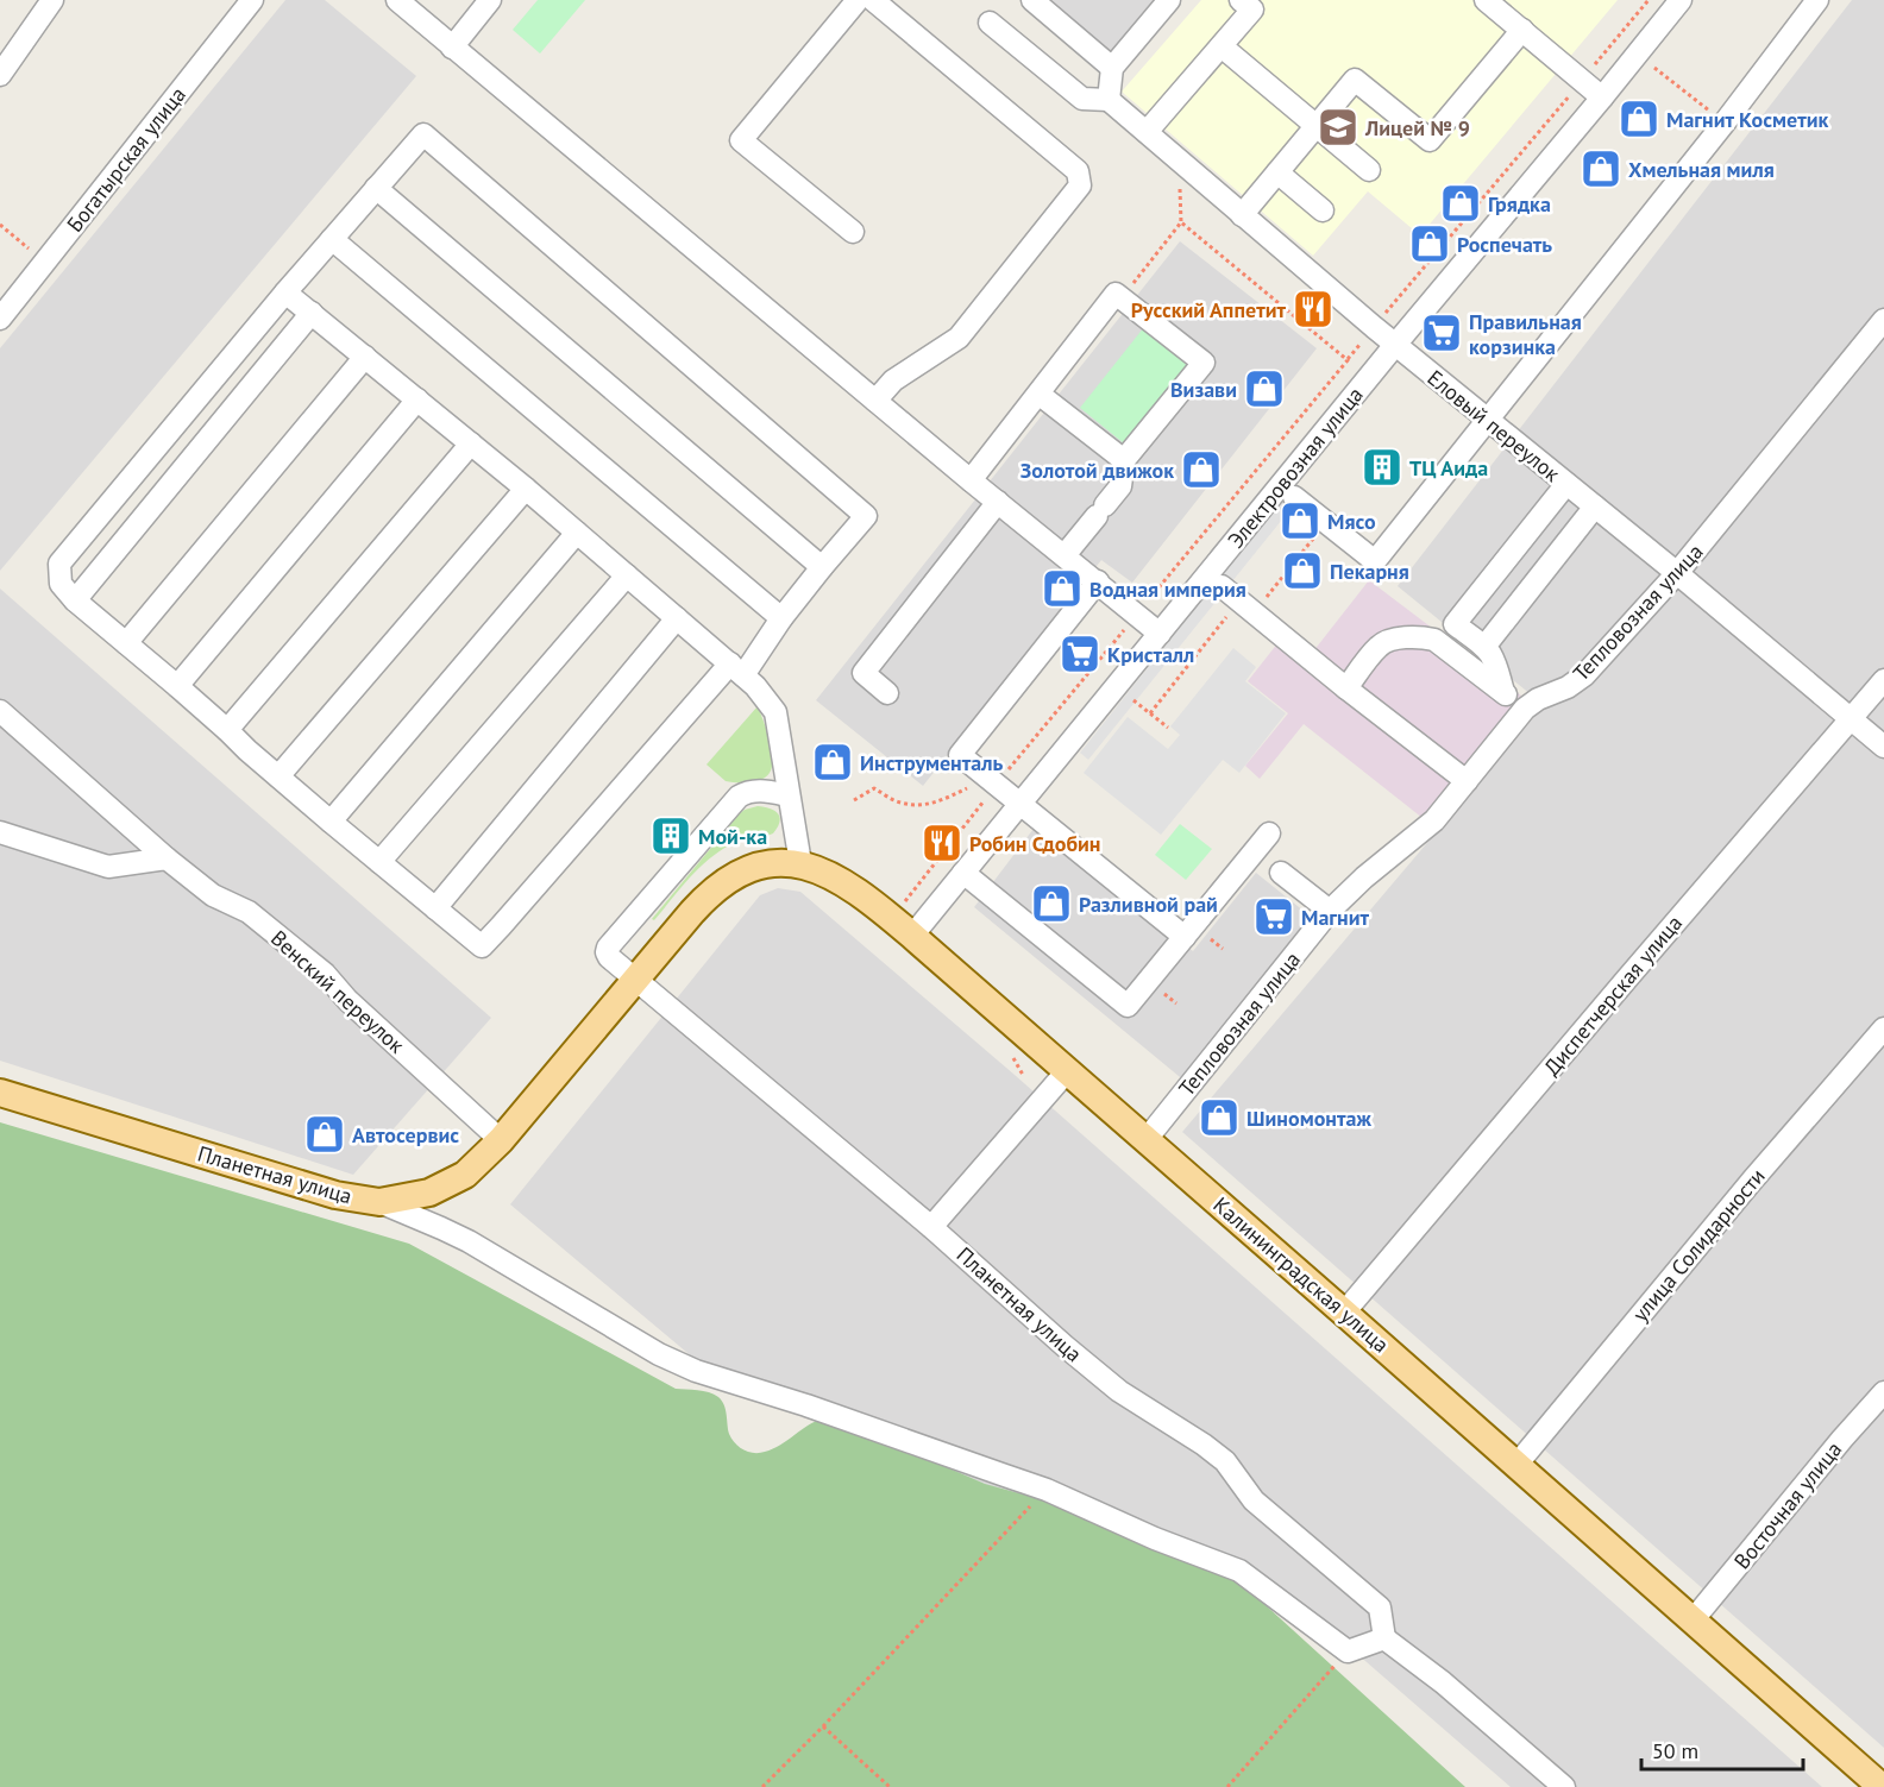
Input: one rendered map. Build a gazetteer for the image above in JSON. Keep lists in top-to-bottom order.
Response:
{
  "streets": {
    "main road": ["Планетная улица", "Калининградская улица"],
    "street": [
      "Богатырская улица",
      "Еловый переулок",
      "Электровозная улица",
      "Тепловозная улица",
      "Венский переулок",
      "Диспетчерская улица",
      "улица Солидарности",
      "Восточная улица"
    ]
  },
  "crossings": [
    ["Еловый переулок", "Электровозная улица"],
    ["Еловый переулок", "Тепловозная улица"],
    ["Еловый переулок", "Диспетчерская улица"],
    ["Электровозная улица", "Калининградская улица"],
    ["Тепловозная улица", "Калининградская улица"],
    ["Венский переулок", "Планетная улица"],
    ["Диспетчерская улица", "Калининградская улица"],
    ["Планетная улица", "Калининградская улица"],
    ["улица Солидарности", "Калининградская улица"],
    ["Калининградская улица", "Восточная улица"]
  ],
  "places": {
    "shop": [
      "Магнит Косметик",
      "Хмельная миля",
      "Грядка",
      "Роспечать",
      "Визави",
      "Золотой движок",
      "Мясо",
      "Пекарня",
      "Водная империя",
      "Инструменталь",
      "Разливной рай",
      "Шиномонтаж",
      "Автосервис"
    ],
    "school or university": ["Лицей № 9"],
    "restaurant": ["Русский Аппетит", "Робин Сдобин"],
    "supermarket": ["Правильная корзинка", "Кристалл", "Магнит"],
    "building": ["ТЦ Аида", "Мой-ка"]
  },
  "scale_bar": "50 m"
}
